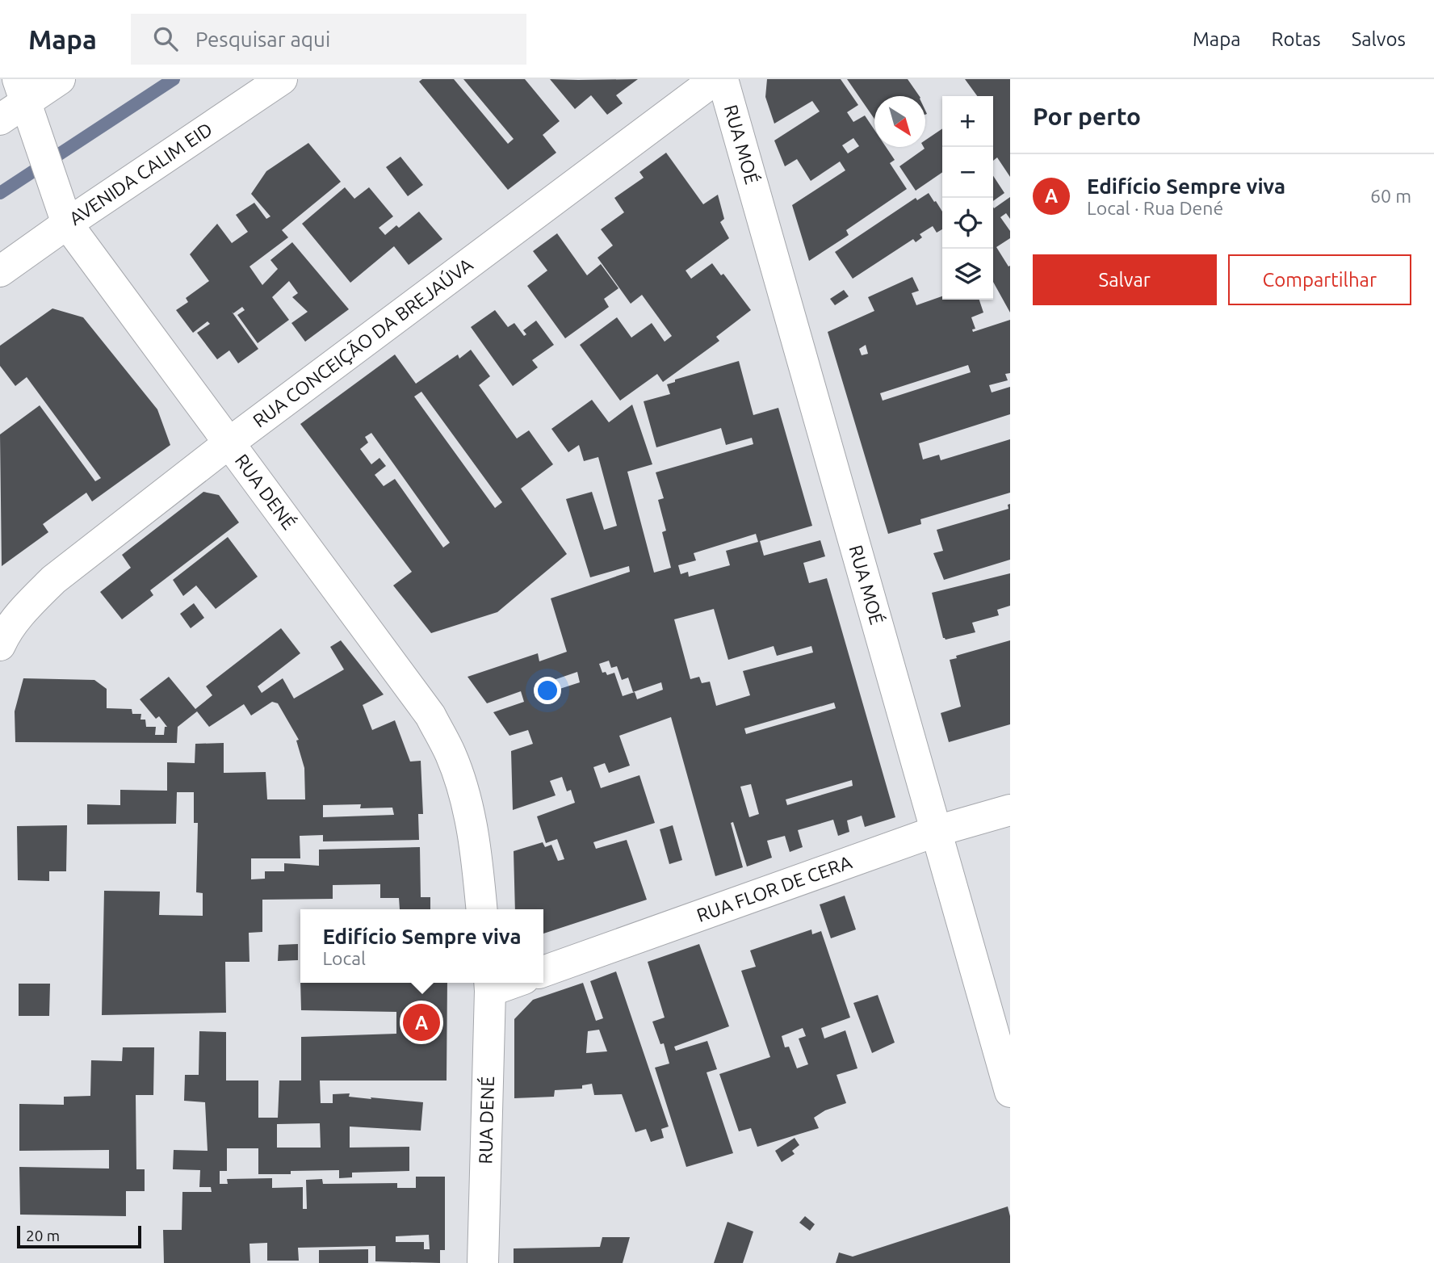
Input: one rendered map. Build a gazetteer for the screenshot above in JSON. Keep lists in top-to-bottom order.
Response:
{
  "streets": {
    "street": [
      "RUA MOÉ",
      "AVENIDA CALIM EID",
      "RUA CONCEIÇÃO DA BREJAÚVA",
      "RUA DENÉ",
      "RUA FLOR DE CERA"
    ]
  },
  "crossings": [
    ["RUA MOÉ", "RUA FLOR DE CERA"],
    ["AVENIDA CALIM EID", "RUA DENÉ"],
    ["RUA CONCEIÇÃO DA BREJAÚVA", "RUA DENÉ"]
  ],
  "scale_bar": "20 m",
  "north": "bottom right",
  "page": {
    "header": "Mapa",
    "search": "Pesquisar aqui",
    "nav": ["Mapa", "Rotas", "Salvos"],
    "heading": "Por perto",
    "map_buttons": ["+", "−"],
    "list": [
      {
        "mark": "A",
        "name": "Edifício Sempre viva",
        "note": "Local · Rua Dené",
        "value": "60 m"
      }
    ],
    "buttons": ["Salvar", "Compartilhar"],
    "popup": ["Edifício Sempre viva", "Local"],
    "pins": "A",
    "scale": "20 m"
  }
}
